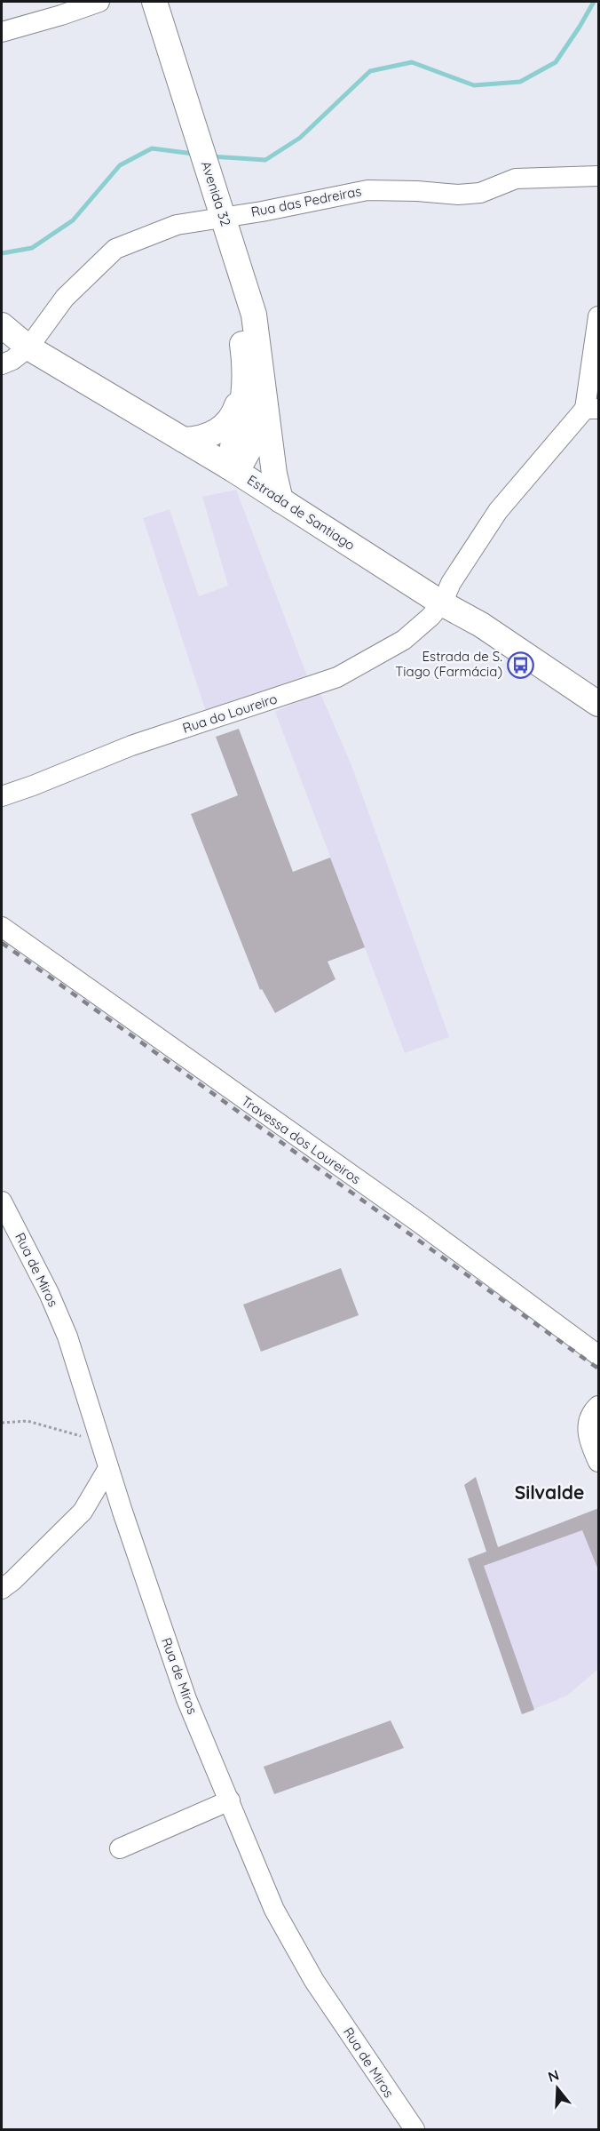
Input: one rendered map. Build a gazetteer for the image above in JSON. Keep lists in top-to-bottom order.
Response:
{
  "streets": {
    "main road": ["Avenida 32", "Estrada de Santiago"],
    "street": [
      "Rua das Pedreiras",
      "Rua do Loureiro",
      "Travessa dos Loureiros",
      "Rua de Miros"
    ]
  },
  "crossings": [
    ["Avenida 32", "Rua das Pedreiras"],
    ["Avenida 32", "Estrada de Santiago"],
    ["Rua das Pedreiras", "Estrada de Santiago"],
    ["Estrada de Santiago", "Rua do Loureiro"]
  ],
  "districts": ["Silvalde"],
  "places": {
    "bus stop": ["Estrada de S. Tiago (Farmácia)"]
  },
  "north": "top"
}
